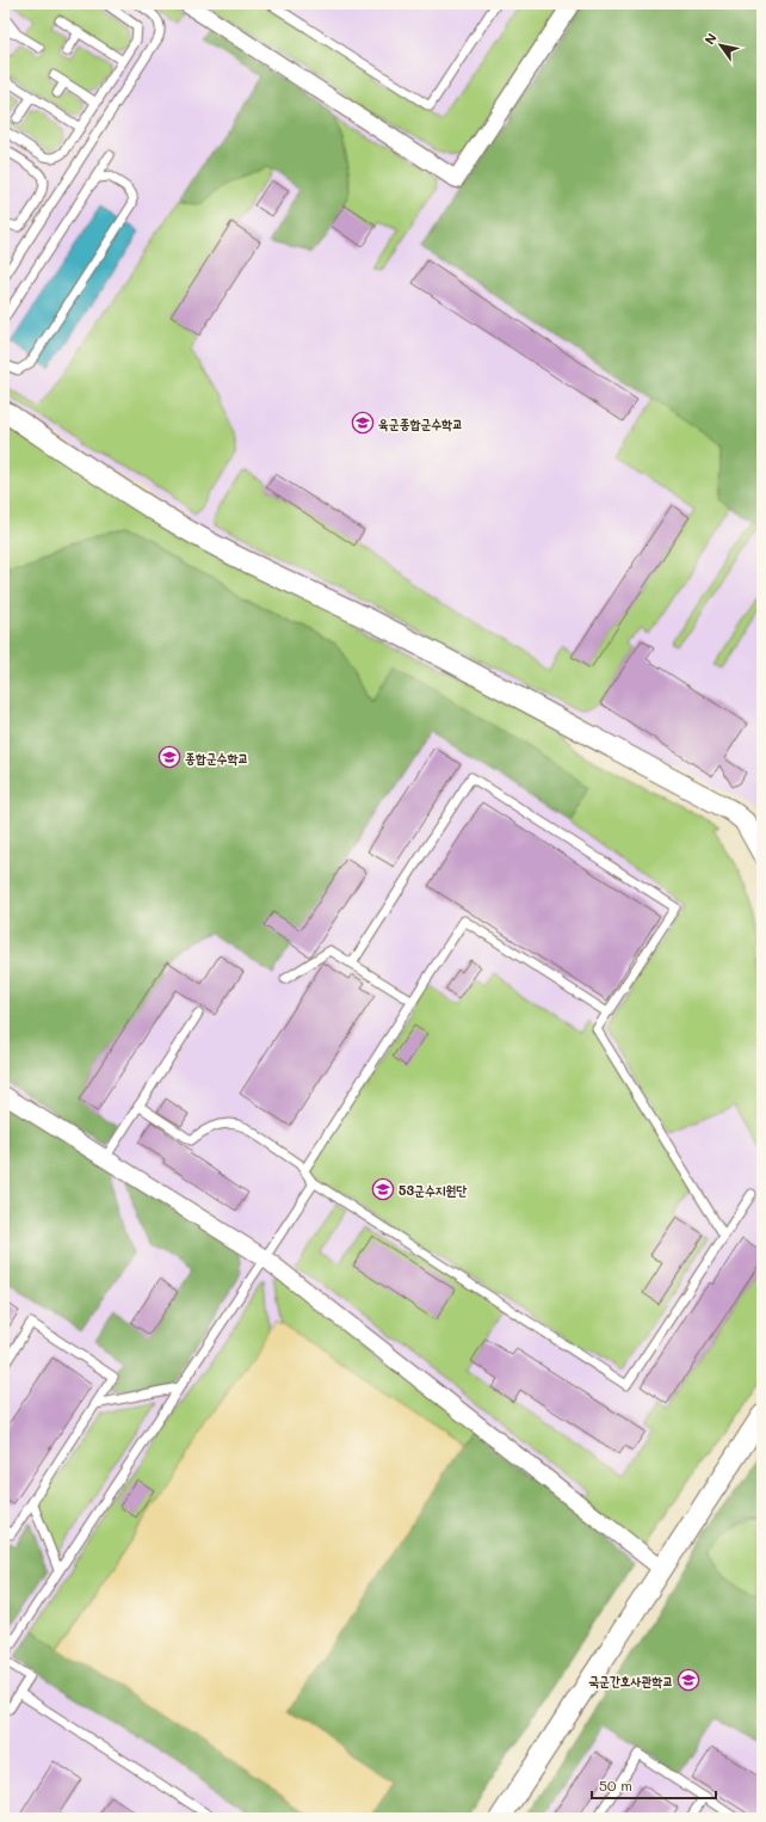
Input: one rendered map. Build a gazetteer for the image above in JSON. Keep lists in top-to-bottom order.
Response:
{
  "places": {
    "school or university": [
      "육군종합군수학교",
      "종합군수학교",
      "53군수지원단",
      "국군간호사관학교"
    ]
  },
  "scale_bar": "50 m",
  "north": "top left"
}
